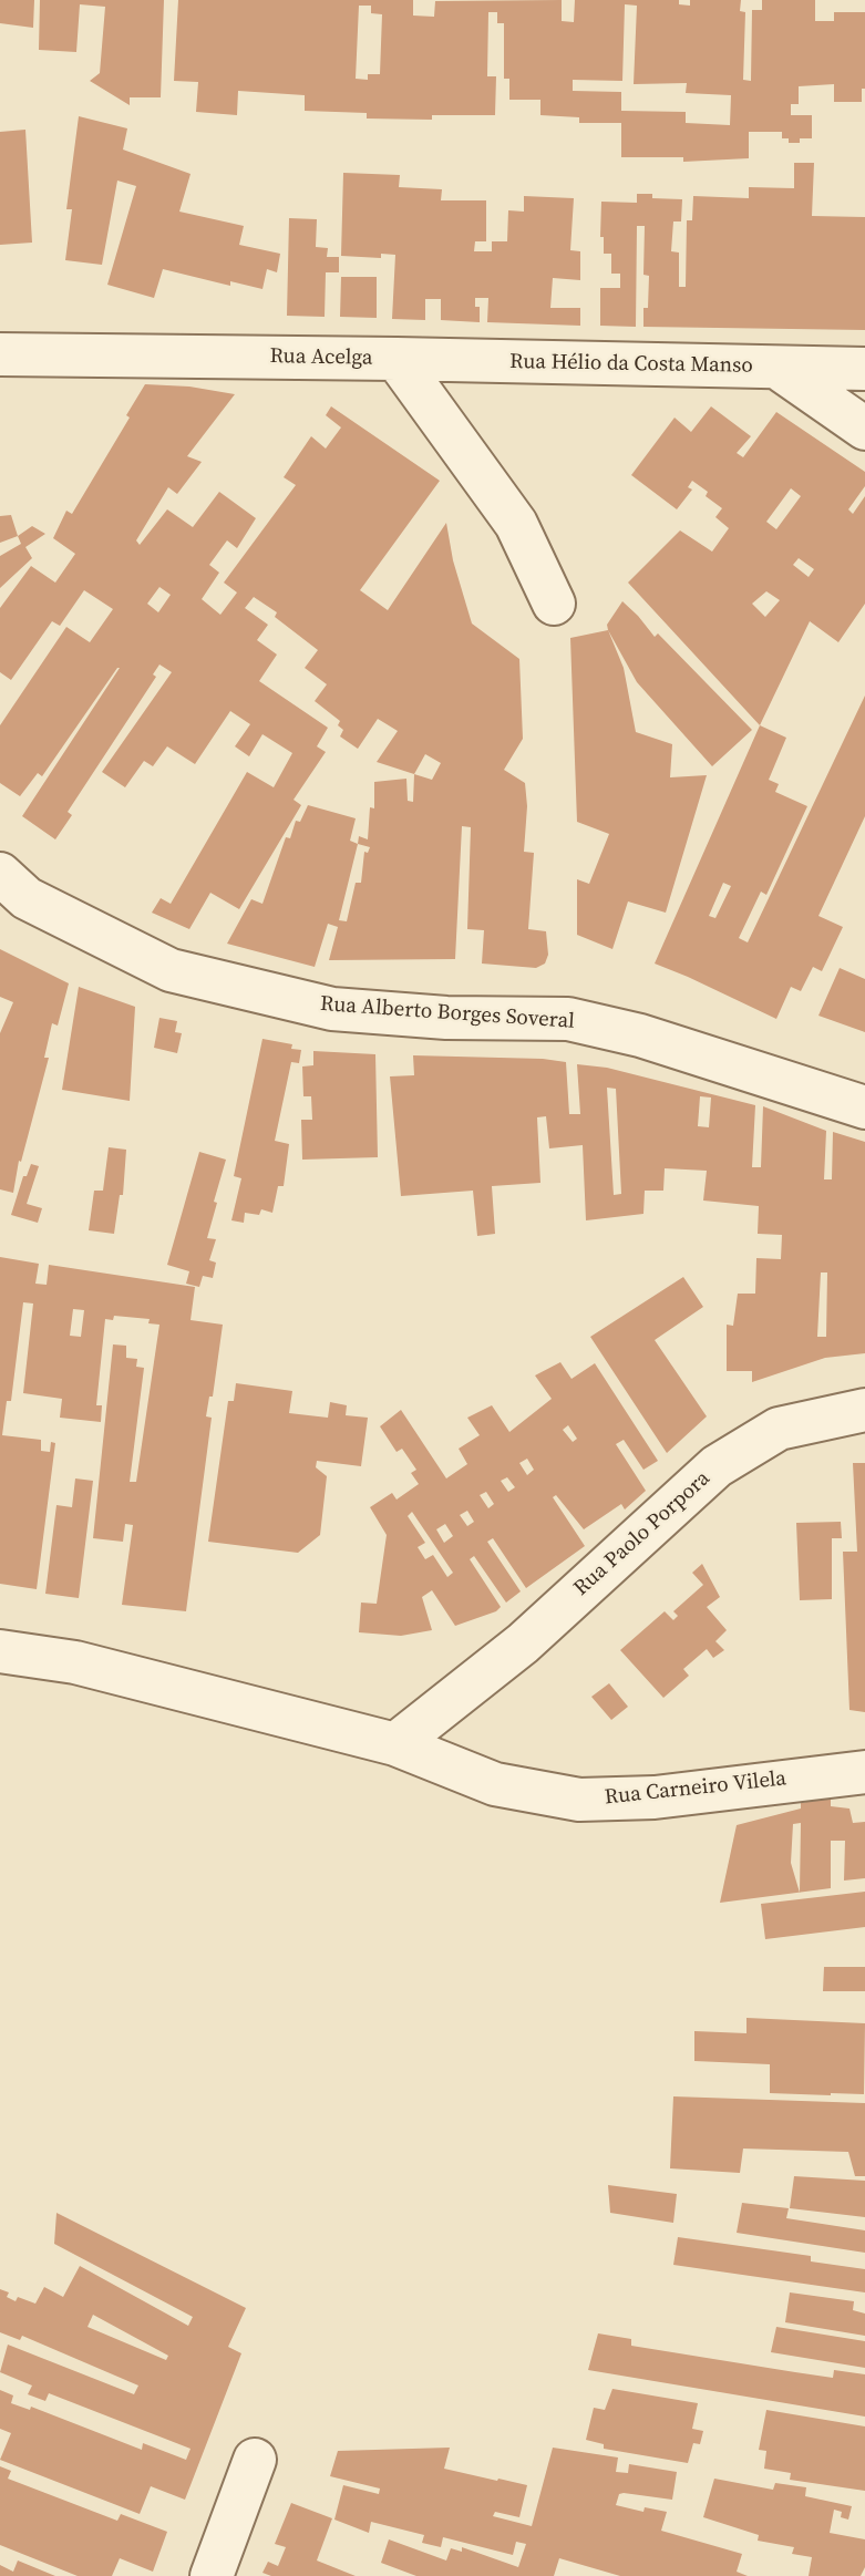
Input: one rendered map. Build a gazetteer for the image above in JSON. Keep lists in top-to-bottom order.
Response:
{
  "streets": {
    "street": [
      "Rua Acelga",
      "Rua Hélio da Costa Manso",
      "Rua Alberto Borges Soveral",
      "Rua Paolo Porpora",
      "Rua Carneiro Vilela"
    ]
  },
  "crossings": [
    ["Rua Acelga", "Rua Hélio da Costa Manso"],
    ["Rua Paolo Porpora", "Rua Carneiro Vilela"]
  ]
}
